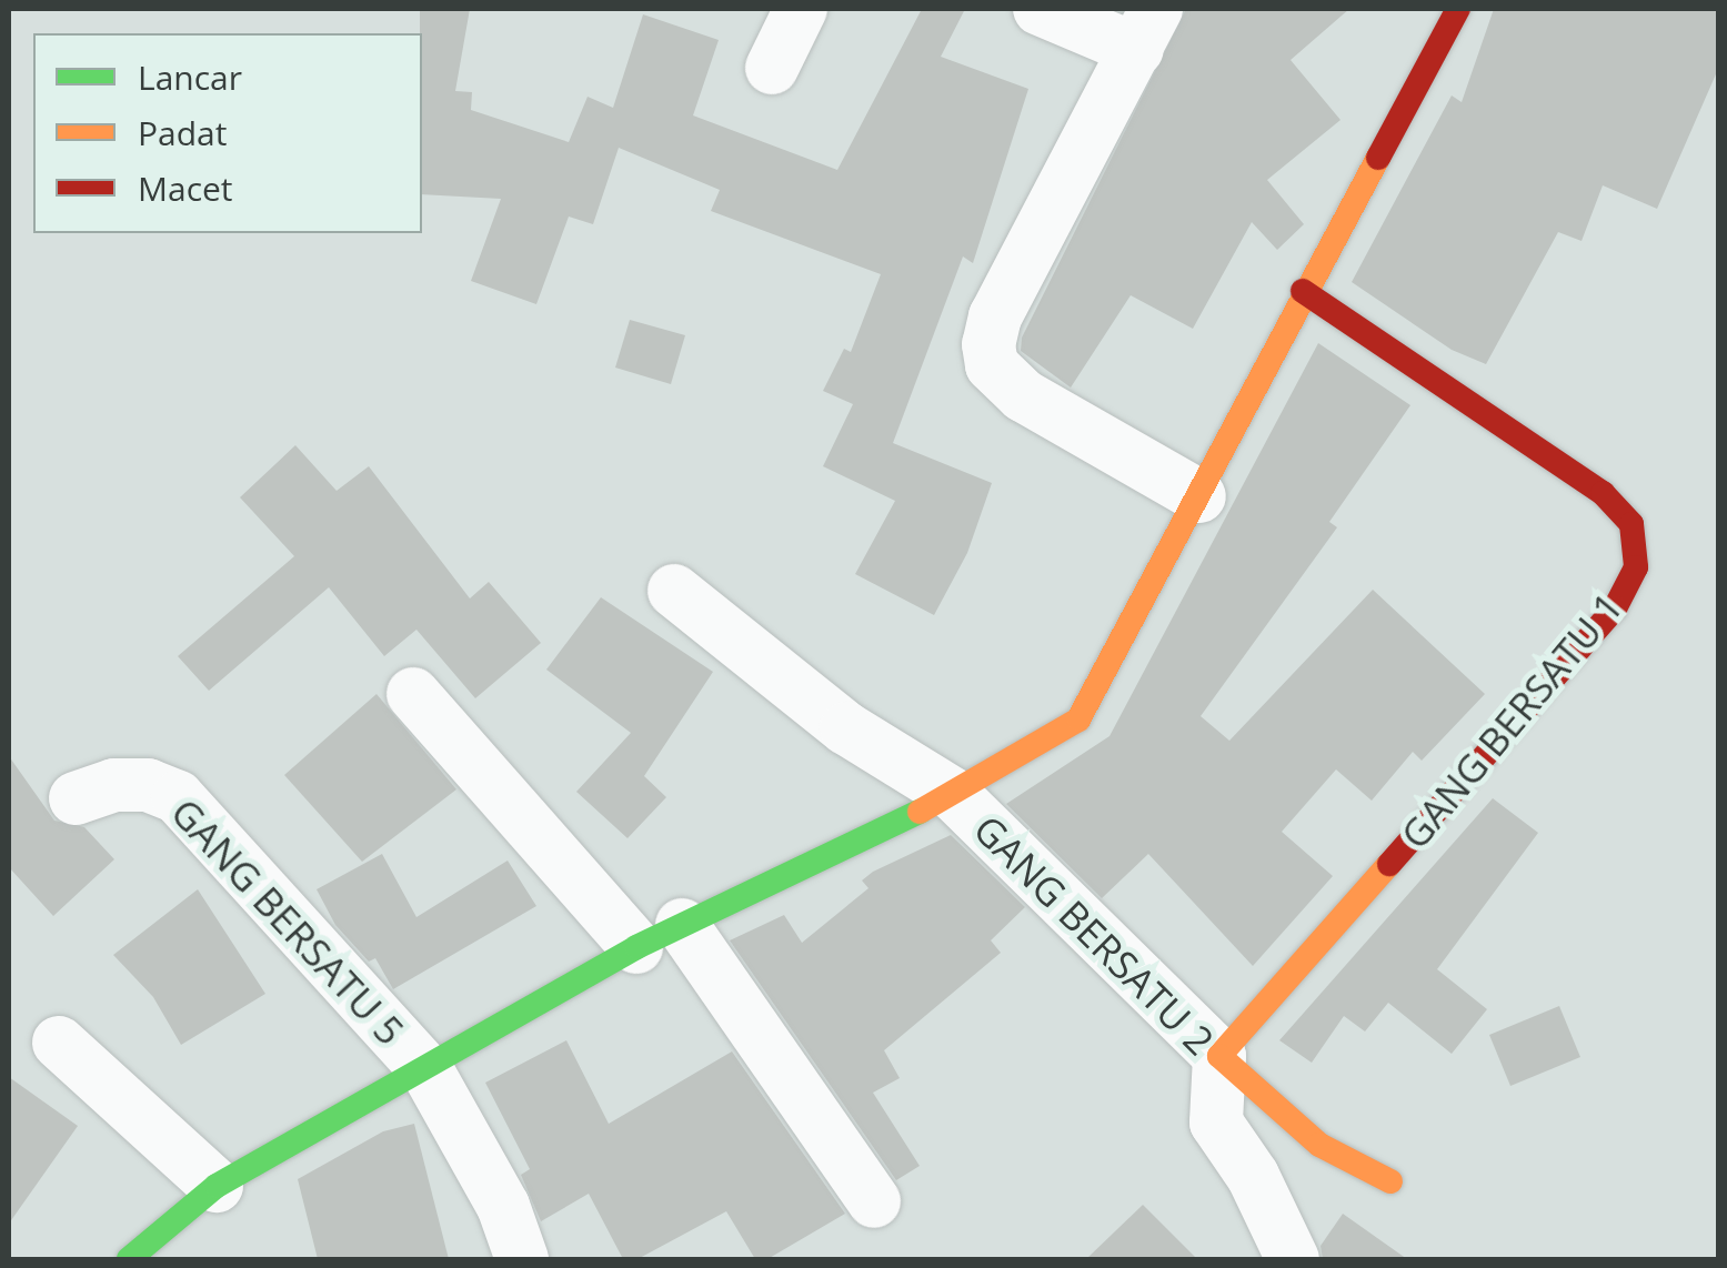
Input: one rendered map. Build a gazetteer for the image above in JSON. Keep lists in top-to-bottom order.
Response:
{
  "streets": {
    "street": ["GANG BERSATU 1", "GANG BERSATU 5", "GANG BERSATU 2"]
  },
  "crossings": [
    ["GANG BERSATU 1", "GANG BERSATU 2"]
  ],
  "legend": ["Lancar", "Padat", "Macet"]
}
